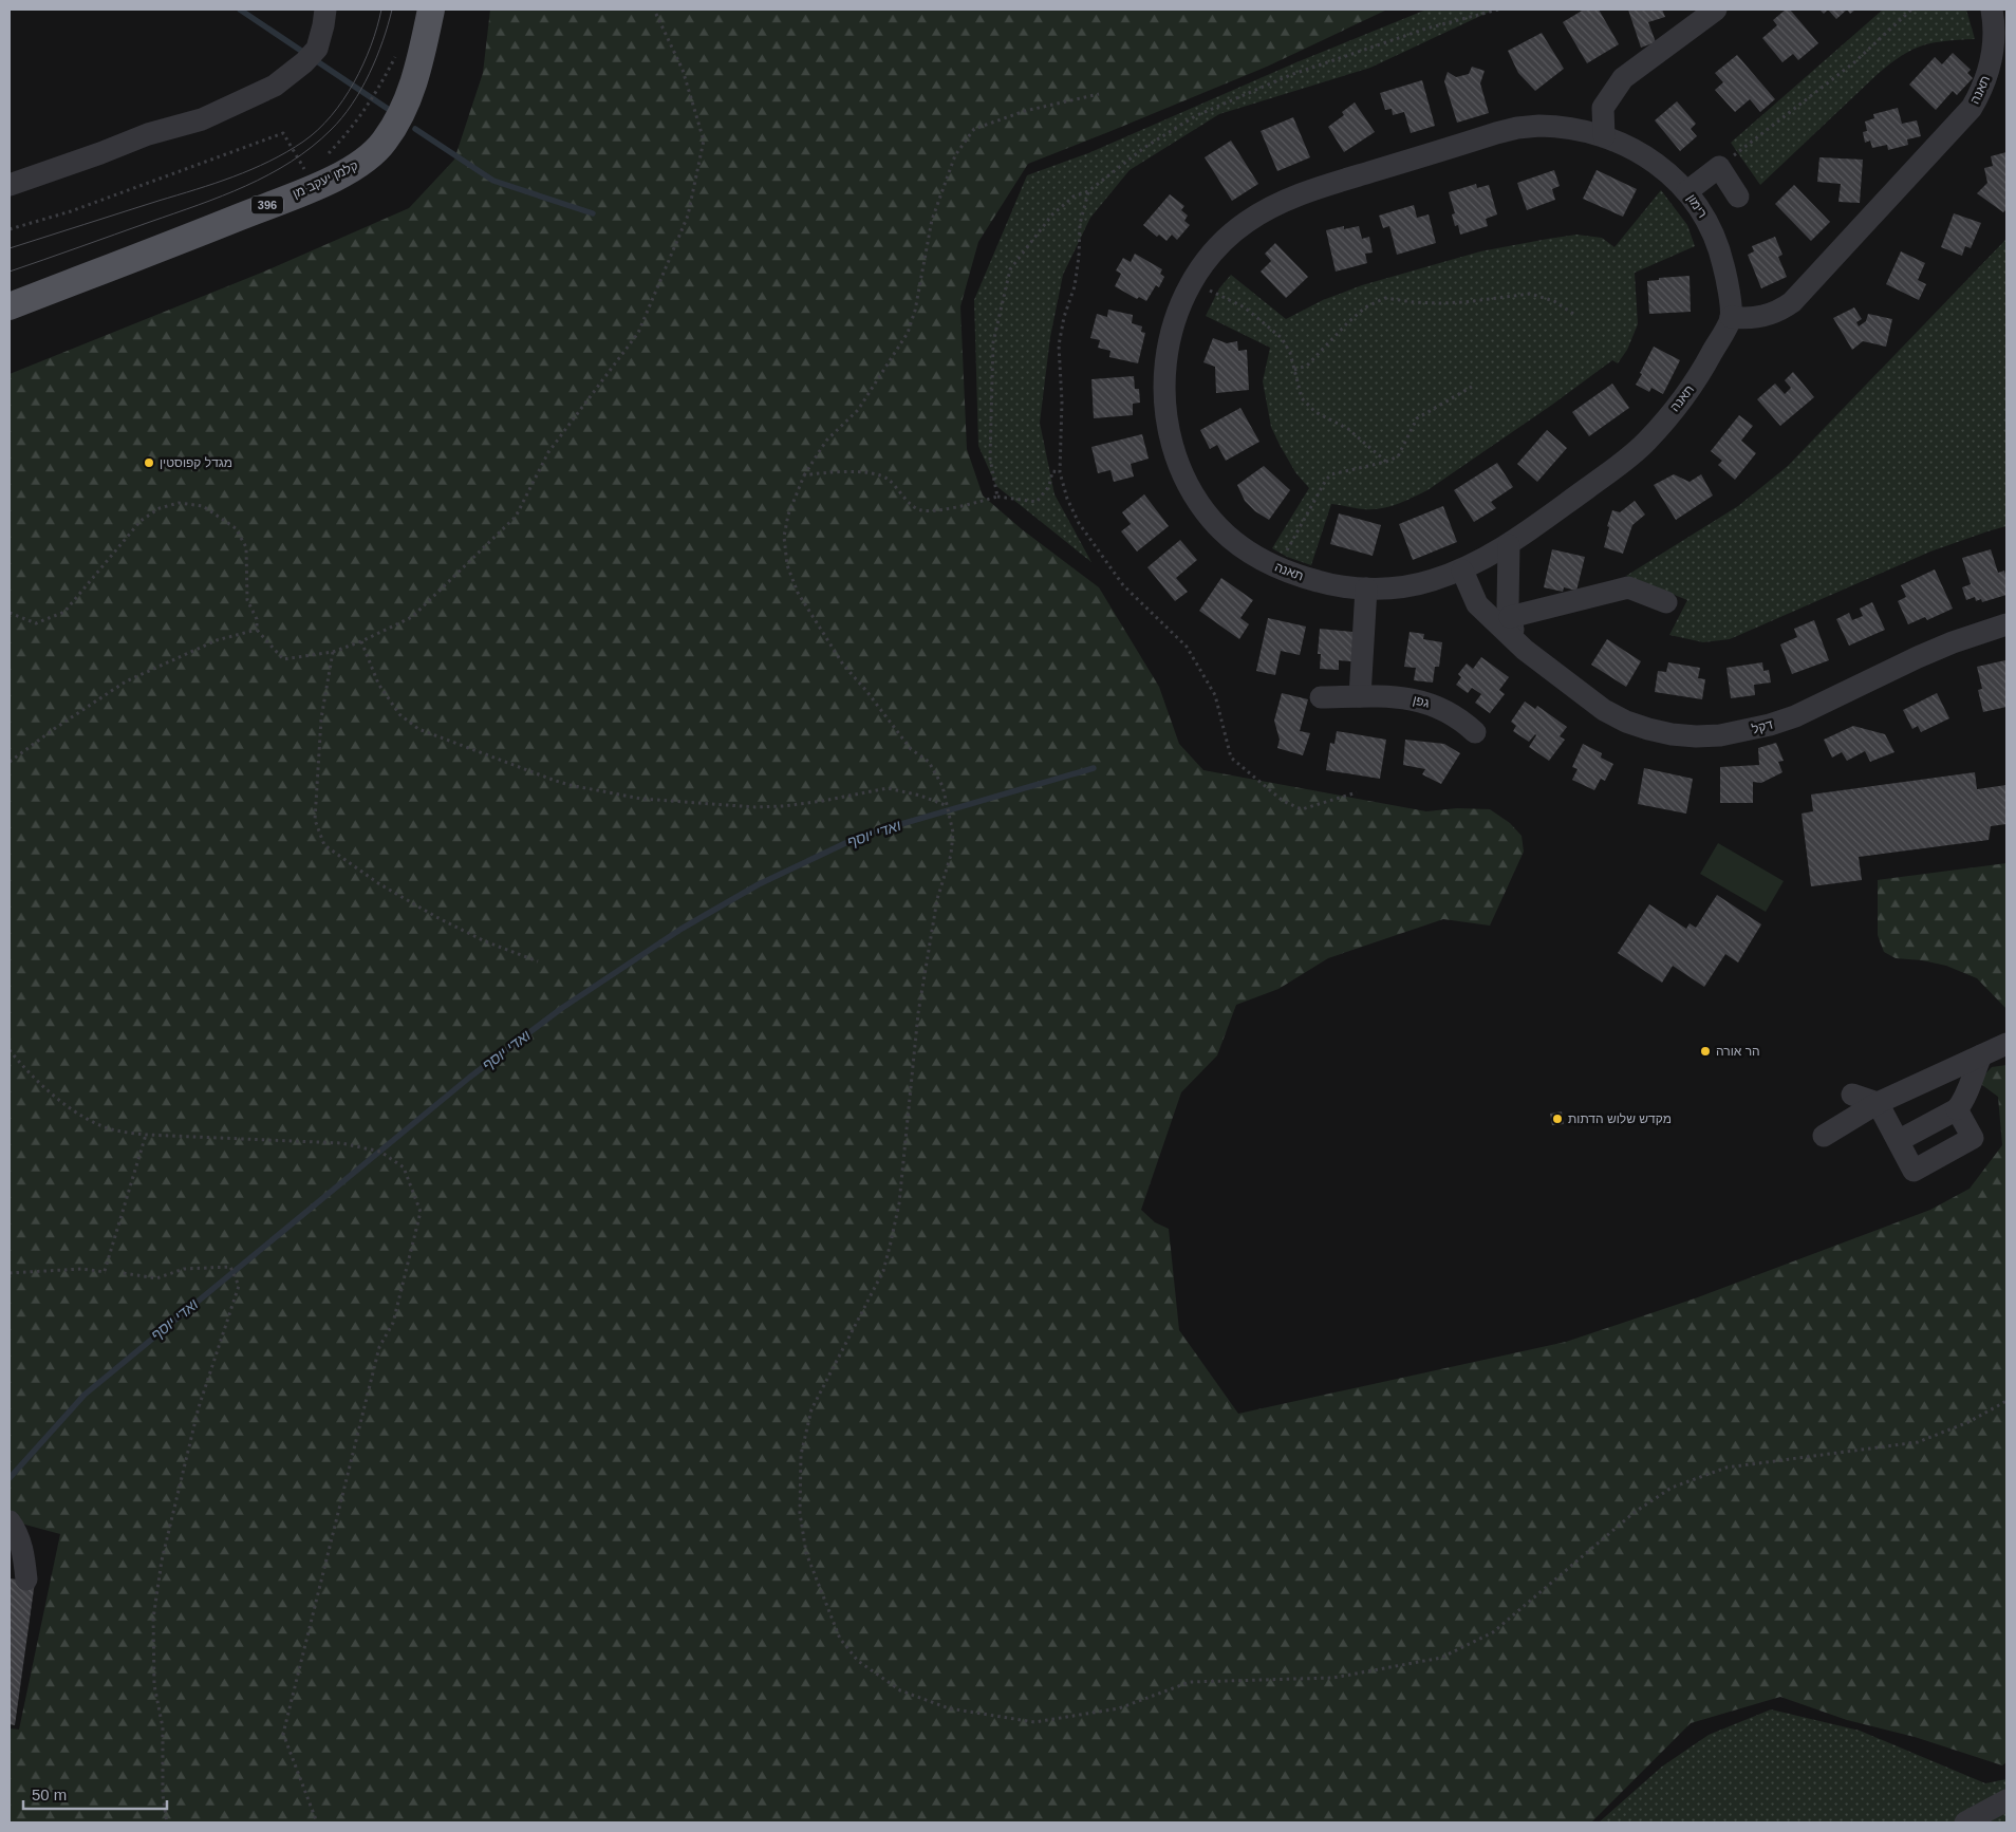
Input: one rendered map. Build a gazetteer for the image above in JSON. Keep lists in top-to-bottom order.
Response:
{
  "streets": {
    "main road": ["קלמן יעקב מן", "396"],
    "street": [
      "תאנה",
      "רימון",
      "גפן",
      "דקל"
    ]
  },
  "crossings": [
    ["תאנה", "רימון"],
    ["תאנה", "דקל"]
  ],
  "water": ["ואדי יוסף"],
  "places": ["מגדל קפוסטין", "הר אורה", "מקדש שלוש הדתות"],
  "scale_bar": "50 m"
}
